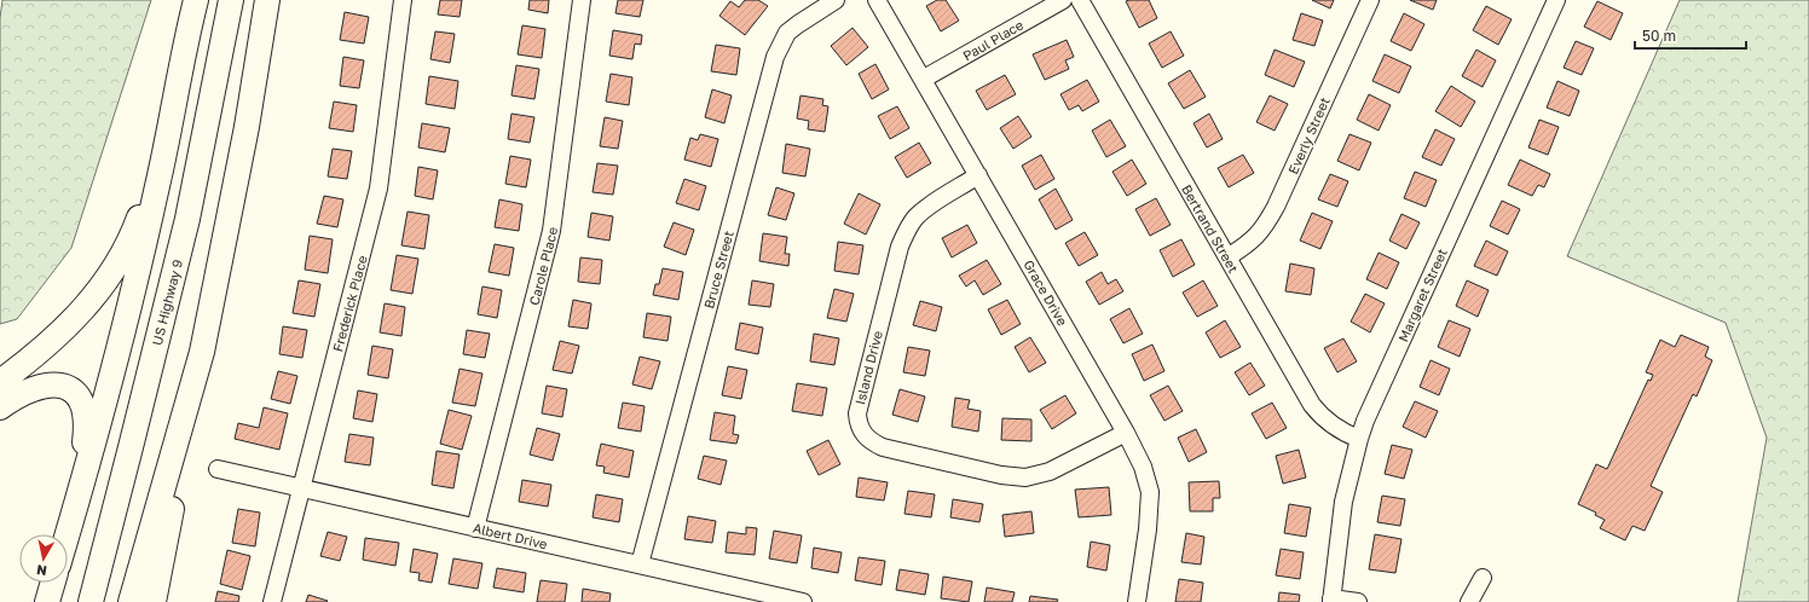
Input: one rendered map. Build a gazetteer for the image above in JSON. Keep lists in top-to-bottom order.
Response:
{
  "streets": {
    "highway": ["US Highway 9"],
    "street": [
      "Paul Place",
      "Everly Street",
      "Bertrand Street",
      "Carole Place",
      "Bruce Street",
      "Grace Drive",
      "Margaret Street",
      "Frederick Place",
      "Island Drive",
      "Albert Drive"
    ]
  },
  "crossings": [
    ["Paul Place", "Grace Drive"],
    ["Everly Street", "Bertrand Street"],
    ["Bertrand Street", "Margaret Street"],
    ["Carole Place", "Albert Drive"],
    ["Bruce Street", "Albert Drive"],
    ["Grace Drive", "Island Drive"],
    ["Frederick Place", "Albert Drive"]
  ],
  "scale_bar": "50 m",
  "north": "bottom"
}
